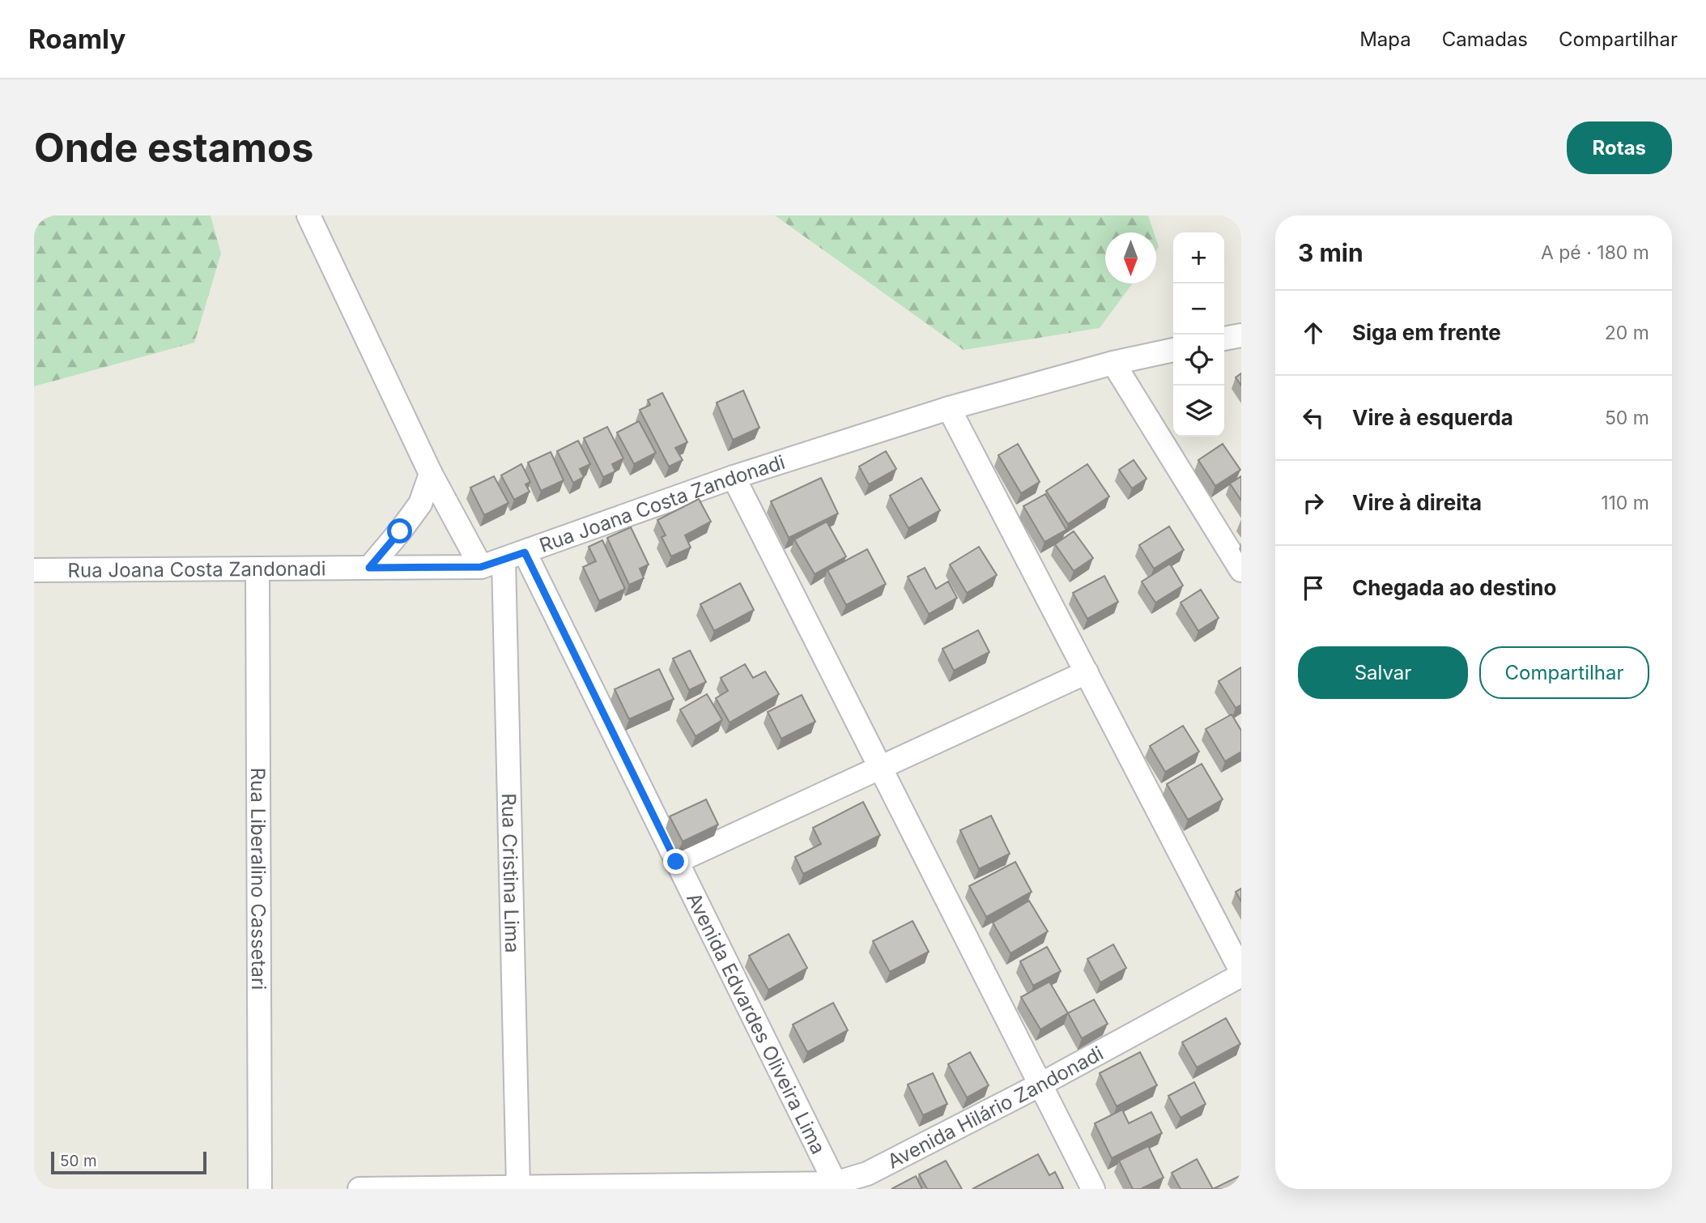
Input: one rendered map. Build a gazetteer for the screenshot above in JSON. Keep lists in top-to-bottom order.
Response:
{
  "streets": {
    "street": [
      "Rua Joana Costa Zandonadi",
      "Rua Cristina Lima",
      "Rua Liberalino Cassetari",
      "Avenida Edvardes Oliveira Lima",
      "Avenida Hilário Zandonadi"
    ]
  },
  "crossings": [
    ["Rua Joana Costa Zandonadi", "Rua Cristina Lima"],
    ["Rua Joana Costa Zandonadi", "Rua Liberalino Cassetari"],
    ["Rua Joana Costa Zandonadi", "Avenida Edvardes Oliveira Lima"],
    ["Rua Cristina Lima", "Avenida Hilário Zandonadi"],
    ["Avenida Edvardes Oliveira Lima", "Avenida Hilário Zandonadi"]
  ],
  "scale_bar": "50 m",
  "north": "bottom",
  "page": {
    "header": "Roamly",
    "nav": ["Mapa", "Camadas", "Compartilhar"],
    "buttons": [
      "Rotas",
      ["Salvar", "Compartilhar"]
    ],
    "title": "Onde estamos",
    "heading": ["3 min", "A pé · 180 m"],
    "map_buttons": ["+", "−"],
    "list": [
      ["Siga em frente", "20 m"],
      ["Vire à esquerda", "50 m"],
      ["Vire à direita", "110 m"],
      "Chegada ao destino"
    ],
    "scale": "50 m"
  }
}
